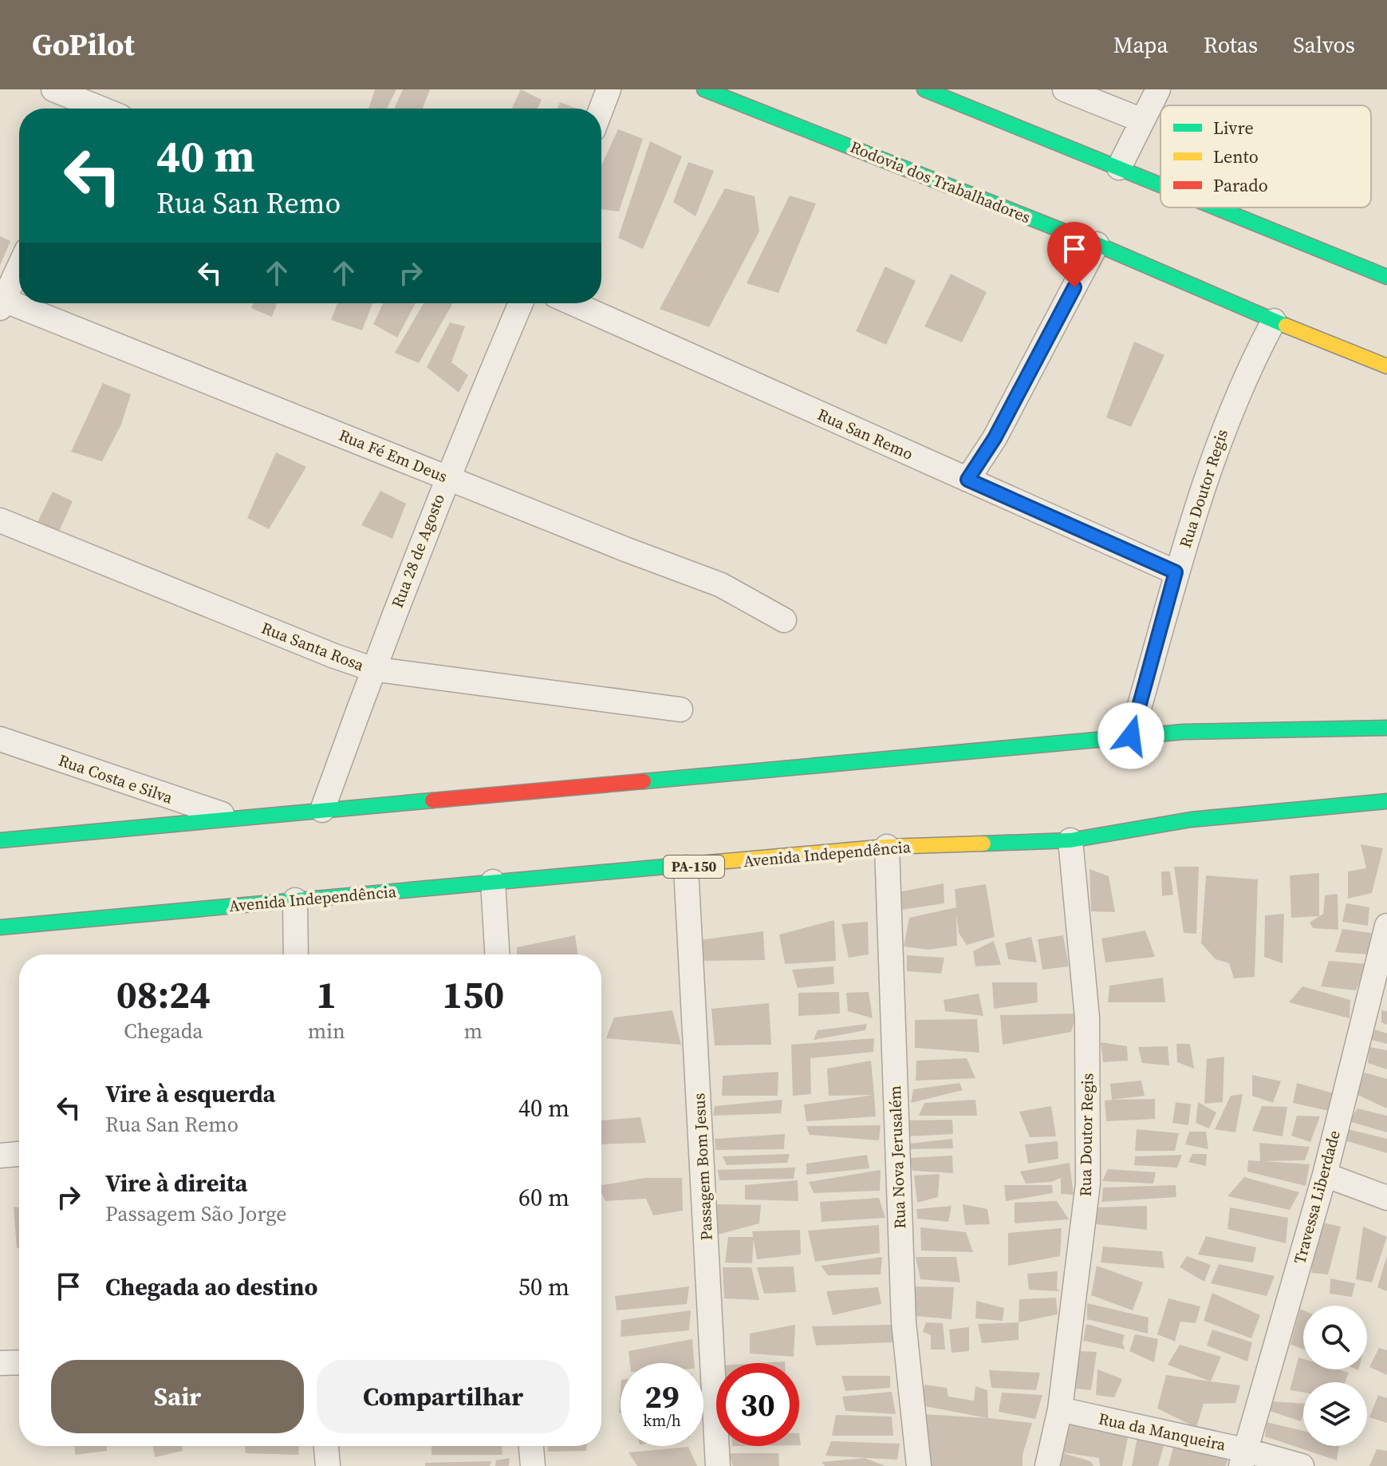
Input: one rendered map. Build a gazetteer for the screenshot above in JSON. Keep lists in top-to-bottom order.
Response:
{
  "streets": {
    "main road": ["Rodovia dos Trabalhadores", "Avenida Independência", "PA-150"],
    "street": [
      "Rua San Remo",
      "Rua Fé Em Deus",
      "Rua Doutor Regis",
      "Rua 28 de Agosto",
      "Rua Santa Rosa",
      "Rua Costa e Silva",
      "Rua Nova Jerusalém",
      "Passagem Bom Jesus",
      "Travessa Liberdade",
      "Rua da Manqueira"
    ]
  },
  "crossings": [
    ["Rodovia dos Trabalhadores", "Rua Doutor Regis"],
    ["Rua San Remo", "Rua Doutor Regis"],
    ["Rua Fé Em Deus", "Rua 28 de Agosto"],
    ["Rua Doutor Regis", "Avenida Independência"],
    ["Rua Doutor Regis", "Rua da Manqueira"],
    ["Rua 28 de Agosto", "Rua Santa Rosa"],
    ["Avenida Independência", "Rua Nova Jerusalém"],
    ["Avenida Independência", "Passagem Bom Jesus"],
    ["Travessa Liberdade", "Rua da Manqueira"]
  ],
  "legend": ["Livre", "Lento", "Parado"],
  "page": {
    "header": "GoPilot",
    "nav": ["Mapa", "Rotas", "Salvos"],
    "turn": ["40 m", "Rua San Remo"],
    "eta": [
      "08:24",
      "Chegada",
      "1",
      "min",
      "150",
      "m"
    ],
    "list": [
      {
        "name": "Vire à esquerda",
        "note": "Rua San Remo",
        "value": "40 m"
      },
      {
        "name": "Vire à direita",
        "note": "Passagem São Jorge",
        "value": "60 m"
      },
      {
        "name": "Chegada ao destino",
        "value": "50 m"
      }
    ],
    "buttons": ["Sair", "Compartilhar"],
    "speed": "29 km/h",
    "limit": "30"
  }
}
